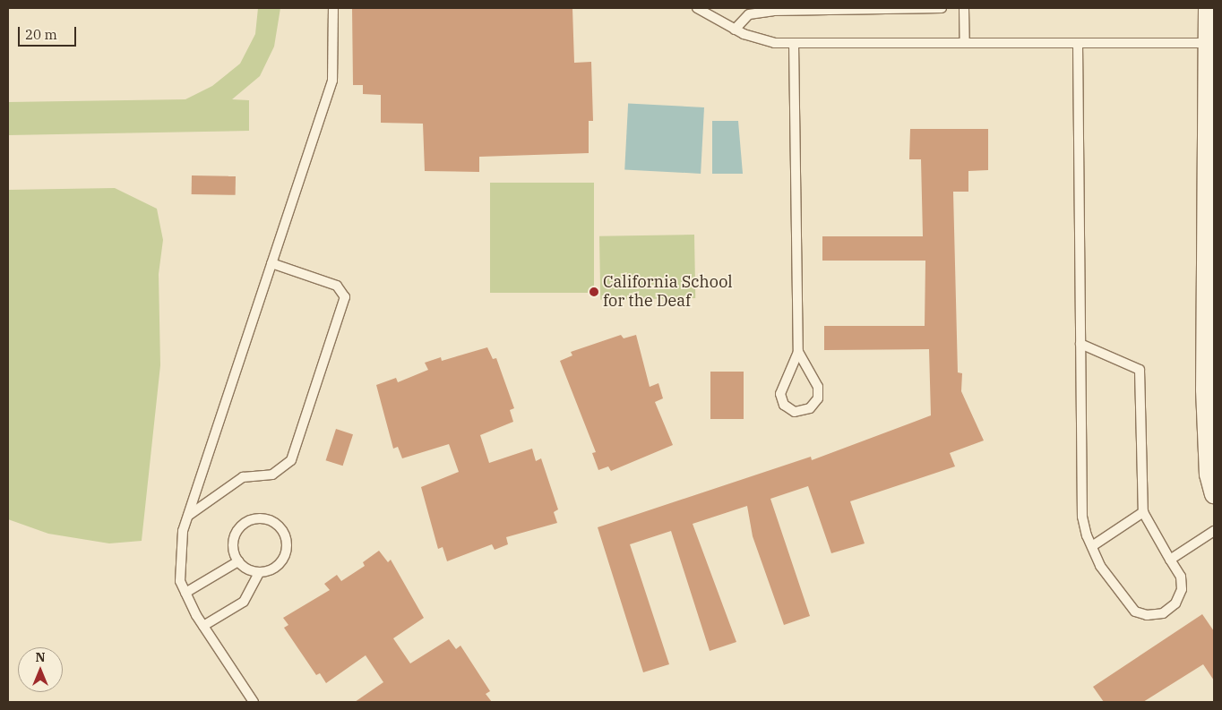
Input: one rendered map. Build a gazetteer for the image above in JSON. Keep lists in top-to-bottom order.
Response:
{
  "places": ["California School for the Deaf"],
  "scale_bar": "20 m",
  "north": "top"
}
